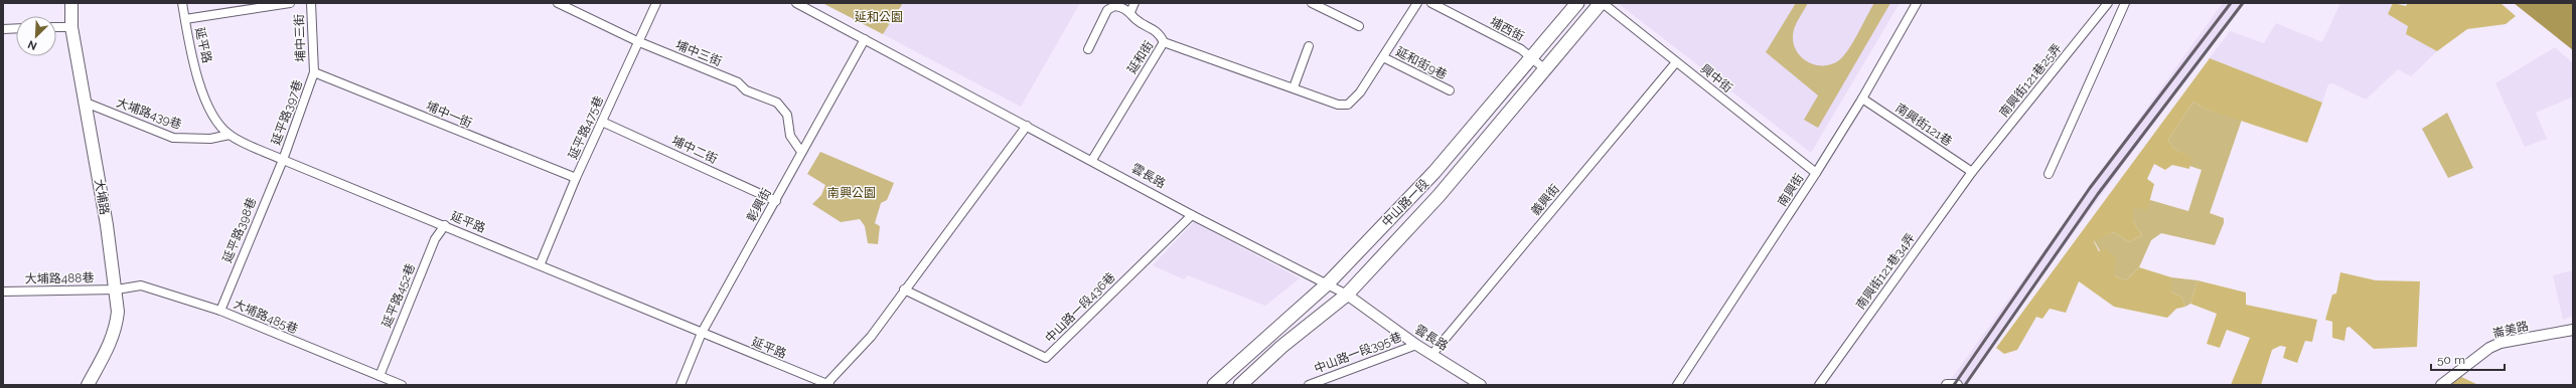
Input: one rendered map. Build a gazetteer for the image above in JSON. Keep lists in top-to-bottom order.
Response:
{
  "streets": {
    "main road": ["大埔路", "中山路一段"],
    "street": [
      "埔西街",
      "埔中三街",
      "延平路",
      "延和街",
      "延和街9巷",
      "興中街",
      "南興街121巷25弄",
      "延平路397巷",
      "大埔路439巷",
      "埔中一街",
      "南興街121巷",
      "延平路475巷",
      "埔中二街",
      "雲長路",
      "南興街",
      "義興街",
      "彰興街",
      "延平路398巷",
      "南興街121巷34弄",
      "大埔路488巷",
      "延平路452巷",
      "中山路一段436巷",
      "大埔路485巷",
      "崙美路",
      "中山路一段395巷"
    ]
  },
  "crossings": [
    ["埔西街", "中山路一段"],
    ["埔中三街", "延平路397巷"],
    ["埔中三街", "埔中一街"],
    ["埔中三街", "延平路475巷"],
    ["埔中三街", "彰興街"],
    ["延平路", "延平路397巷"],
    ["延平路", "大埔路439巷"],
    ["延平路", "延平路475巷"],
    ["延平路", "彰興街"],
    ["延平路", "延平路398巷"],
    ["延平路", "延平路452巷"],
    ["延和街", "延和街9巷"],
    ["延和街", "雲長路"],
    ["興中街", "南興街"],
    ["興中街", "義興街"],
    ["興中街", "中山路一段"],
    ["南興街121巷25弄", "南興街121巷"],
    ["南興街121巷25弄", "南興街121巷34弄"],
    ["延平路397巷", "埔中一街"],
    ["延平路397巷", "延平路398巷"],
    ["大埔路439巷", "大埔路"],
    ["埔中一街", "延平路475巷"],
    ["南興街121巷", "南興街"],
    ["南興街121巷", "南興街121巷34弄"],
    ["延平路475巷", "埔中二街"],
    ["埔中二街", "彰興街"],
    ["雲長路", "義興街"],
    ["雲長路", "中山路一段"],
    ["雲長路", "彰興街"],
    ["雲長路", "中山路一段436巷"],
    ["雲長路", "中山路一段395巷"],
    ["大埔路", "大埔路488巷"],
    ["大埔路", "大埔路485巷"],
    ["延平路398巷", "大埔路485巷"],
    ["大埔路488巷", "大埔路485巷"],
    ["延平路452巷", "大埔路485巷"]
  ],
  "parks": ["延和公園", "南興公園"],
  "scale_bar": "50 m",
  "north": "bottom left"
}
